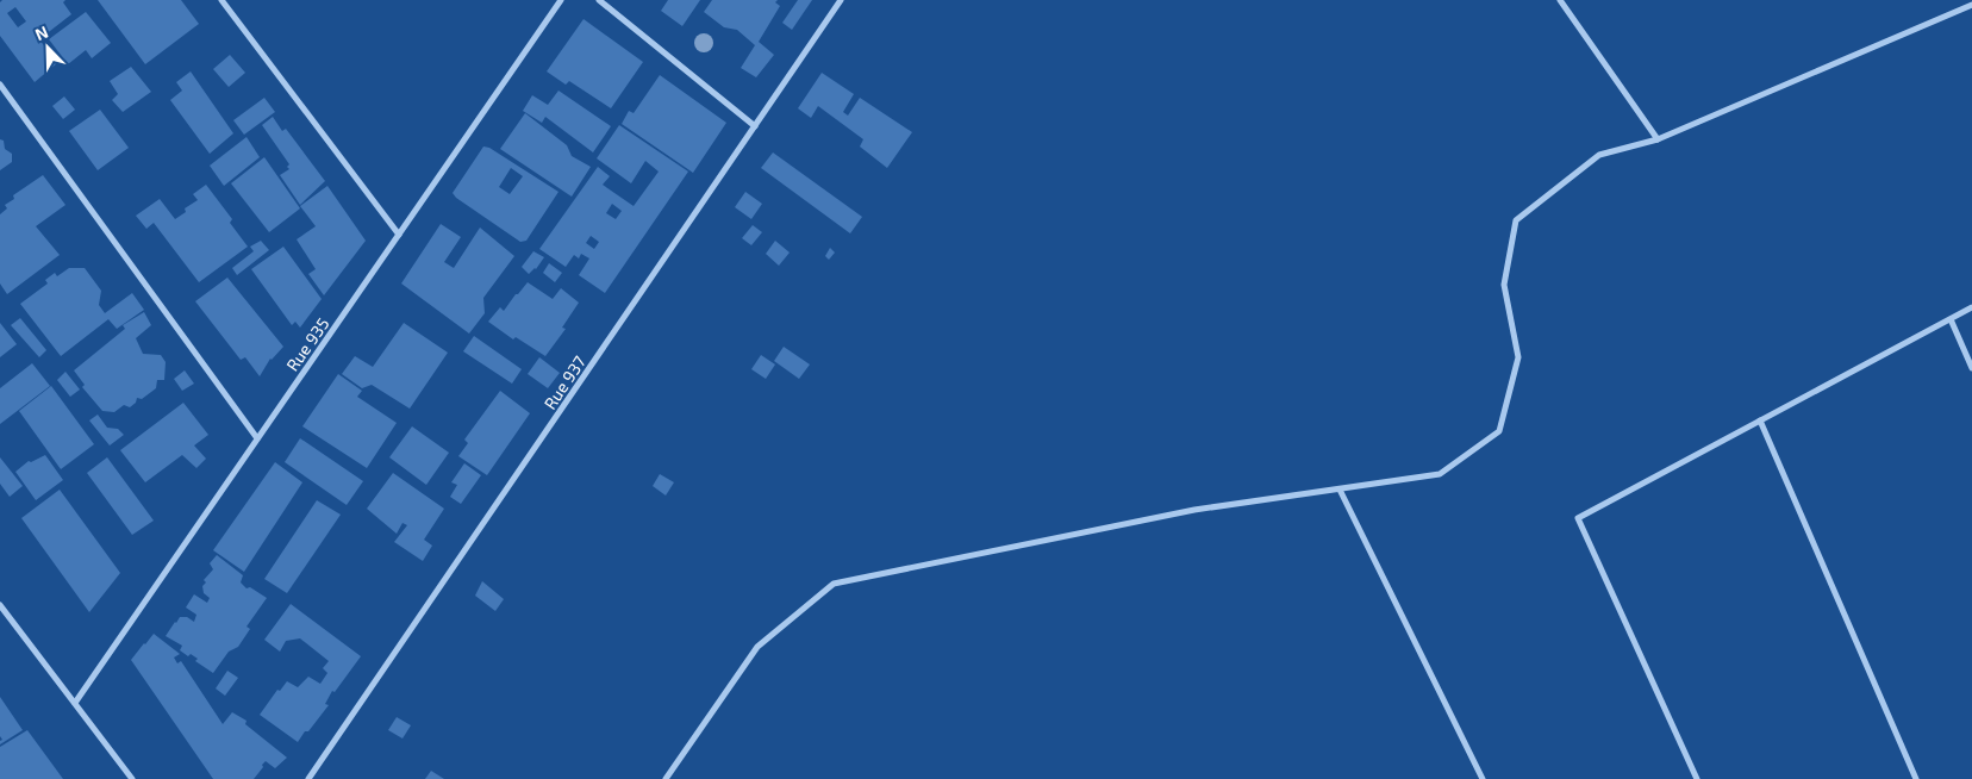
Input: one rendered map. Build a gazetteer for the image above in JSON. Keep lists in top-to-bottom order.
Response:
{
  "streets": {
    "street": ["Rue 935", "Rue 937"]
  },
  "north": "top left"
}
